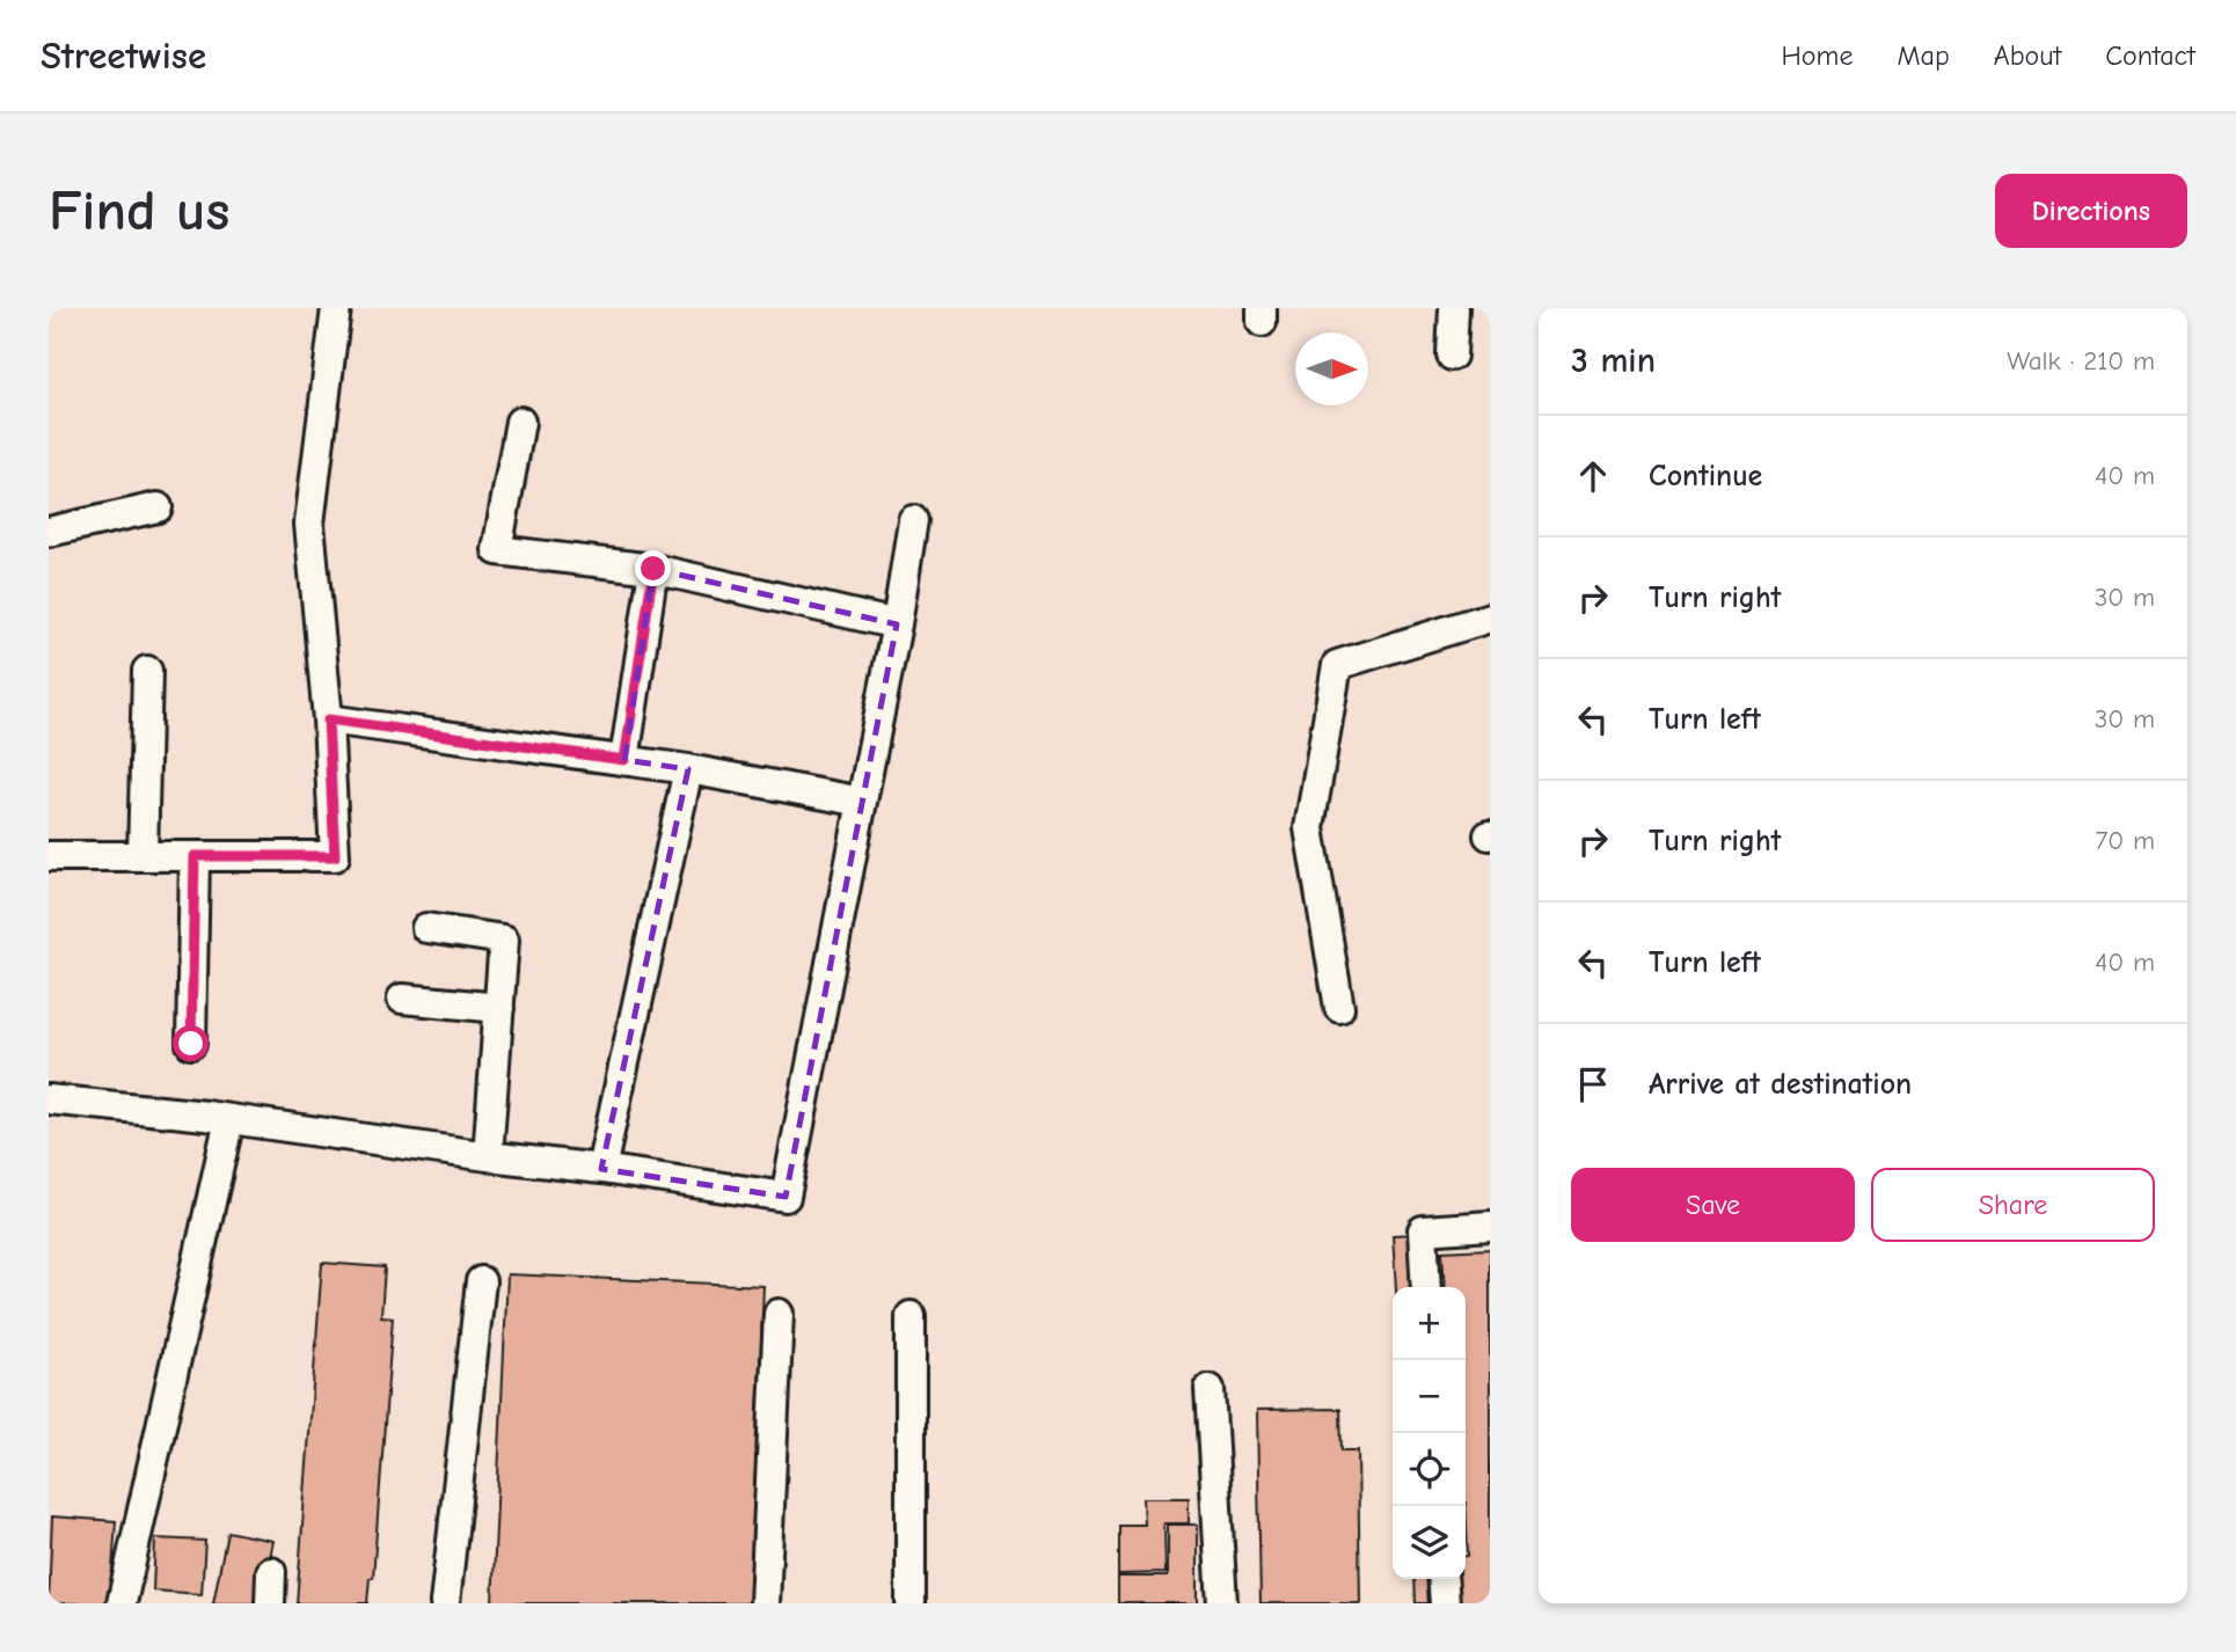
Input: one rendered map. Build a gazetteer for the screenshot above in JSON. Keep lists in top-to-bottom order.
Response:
{
  "north": "right",
  "page": {
    "header": "Streetwise",
    "nav": [
      "Home",
      "Map",
      "About",
      "Contact"
    ],
    "buttons": [
      "Directions",
      ["Save", "Share"]
    ],
    "title": "Find us",
    "heading": ["3 min", "Walk · 210 m"],
    "list": [
      ["Continue", "40 m"],
      ["Turn right", "30 m"],
      ["Turn left", "30 m"],
      ["Turn right", "70 m"],
      ["Turn left", "40 m"],
      "Arrive at destination"
    ],
    "map_buttons": ["+", "−"]
  }
}
